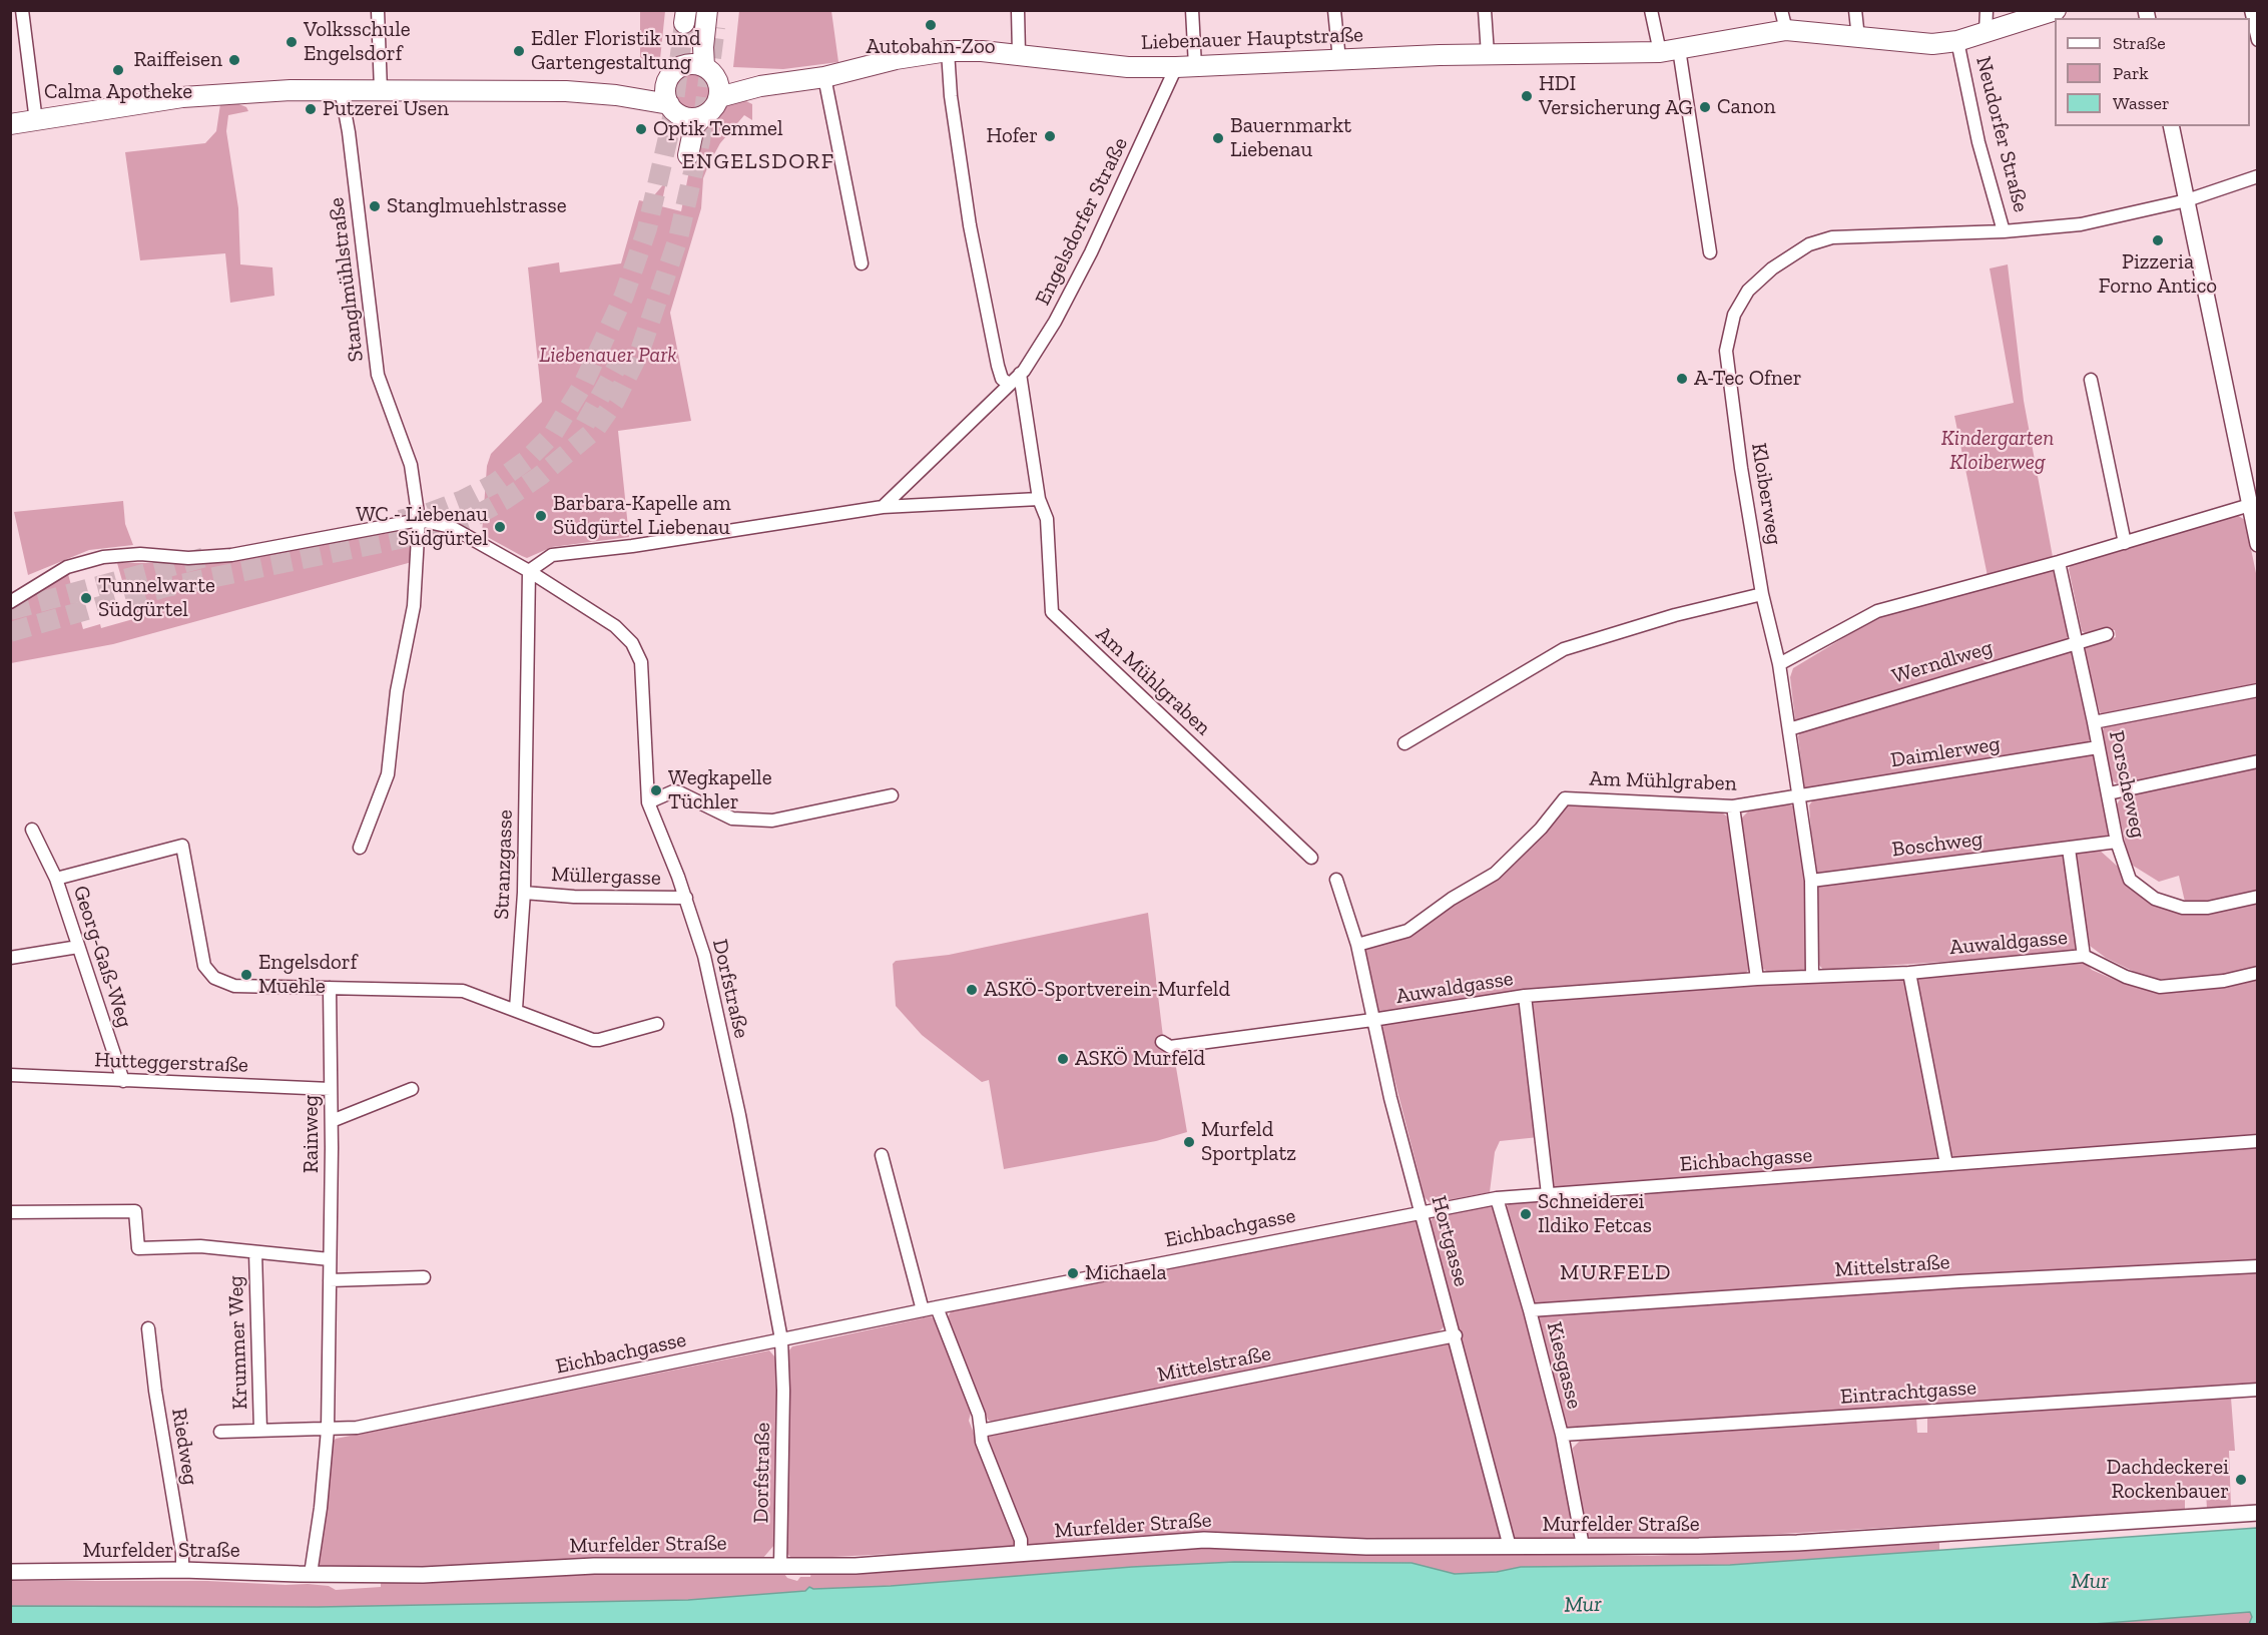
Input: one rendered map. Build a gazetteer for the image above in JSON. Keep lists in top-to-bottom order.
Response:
{
  "streets": {
    "main road": ["Liebenauer Hauptstraße"],
    "street": [
      "Neudorfer Straße",
      "Engelsdorfer Straße",
      "Stanglmühlstraße",
      "Kloiberweg",
      "Werndlweg",
      "Am Mühlgraben",
      "Daimlerweg",
      "Porscheweg",
      "Boschweg",
      "Stranzgasse",
      "Müllergasse",
      "Auwaldgasse",
      "Georg-Gaß-Weg",
      "Dorfstraße",
      "Hutteggerstraße",
      "Rainweg",
      "Eichbachgasse",
      "Hortgasse",
      "Mittelstraße",
      "Krummer Weg",
      "Kiesgasse",
      "Eintrachtgasse",
      "Riedweg",
      "Murfelder Straße"
    ]
  },
  "crossings": [
    ["Liebenauer Hauptstraße", "Neudorfer Straße"],
    ["Liebenauer Hauptstraße", "Engelsdorfer Straße"],
    ["Neudorfer Straße", "Kloiberweg"],
    ["Engelsdorfer Straße", "Am Mühlgraben"],
    ["Stanglmühlstraße", "Dorfstraße"],
    ["Kloiberweg", "Werndlweg"],
    ["Kloiberweg", "Am Mühlgraben"],
    ["Kloiberweg", "Daimlerweg"],
    ["Kloiberweg", "Boschweg"],
    ["Kloiberweg", "Auwaldgasse"],
    ["Werndlweg", "Porscheweg"],
    ["Am Mühlgraben", "Daimlerweg"],
    ["Am Mühlgraben", "Hortgasse"],
    ["Daimlerweg", "Porscheweg"],
    ["Porscheweg", "Boschweg"],
    ["Stranzgasse", "Müllergasse"],
    ["Stranzgasse", "Dorfstraße"],
    ["Müllergasse", "Dorfstraße"],
    ["Auwaldgasse", "Hortgasse"],
    ["Georg-Gaß-Weg", "Hutteggerstraße"],
    ["Georg-Gaß-Weg", "Rainweg"],
    ["Dorfstraße", "Eichbachgasse"],
    ["Dorfstraße", "Murfelder Straße"],
    ["Hutteggerstraße", "Rainweg"],
    ["Rainweg", "Eichbachgasse"],
    ["Rainweg", "Krummer Weg"],
    ["Rainweg", "Murfelder Straße"],
    ["Eichbachgasse", "Hortgasse"],
    ["Eichbachgasse", "Kiesgasse"],
    ["Hortgasse", "Mittelstraße"],
    ["Hortgasse", "Murfelder Straße"],
    ["Mittelstraße", "Kiesgasse"],
    ["Kiesgasse", "Eintrachtgasse"],
    ["Kiesgasse", "Murfelder Straße"],
    ["Riedweg", "Murfelder Straße"]
  ],
  "districts": ["ENGELSDORF", "MURFELD"],
  "water": ["Mur"],
  "parks": ["Liebenauer Park", "Kindergarten Kloiberweg"],
  "places": [
    "Autobahn-Zoo",
    "Volksschule Engelsdorf",
    "Edler Floristik und Gartengestaltung",
    "Raiffeisen",
    "Calma Apotheke",
    "HDI Versicherung AG",
    "Canon",
    "Putzerei Usen",
    "Optik Temmel",
    "Hofer",
    "Bauernmarkt Liebenau",
    "Stanglmuehlstrasse",
    "Pizzeria Forno Antico",
    "A-Tec Ofner",
    "Barbara-Kapelle am Südgürtel Liebenau",
    "WC - Liebenau Südgürtel",
    "Tunnelwarte Südgürtel",
    "Wegkapelle Tüchler",
    "Engelsdorf Muehle",
    "ASKÖ-Sportverein-Murfeld",
    "ASKÖ Murfeld",
    "Murfeld Sportplatz",
    "Schneiderei Ildiko Fetcas",
    "Michaela",
    "Dachdeckerei Rockenbauer"
  ],
  "legend": ["Straße", "Park", "Wasser"]
}
